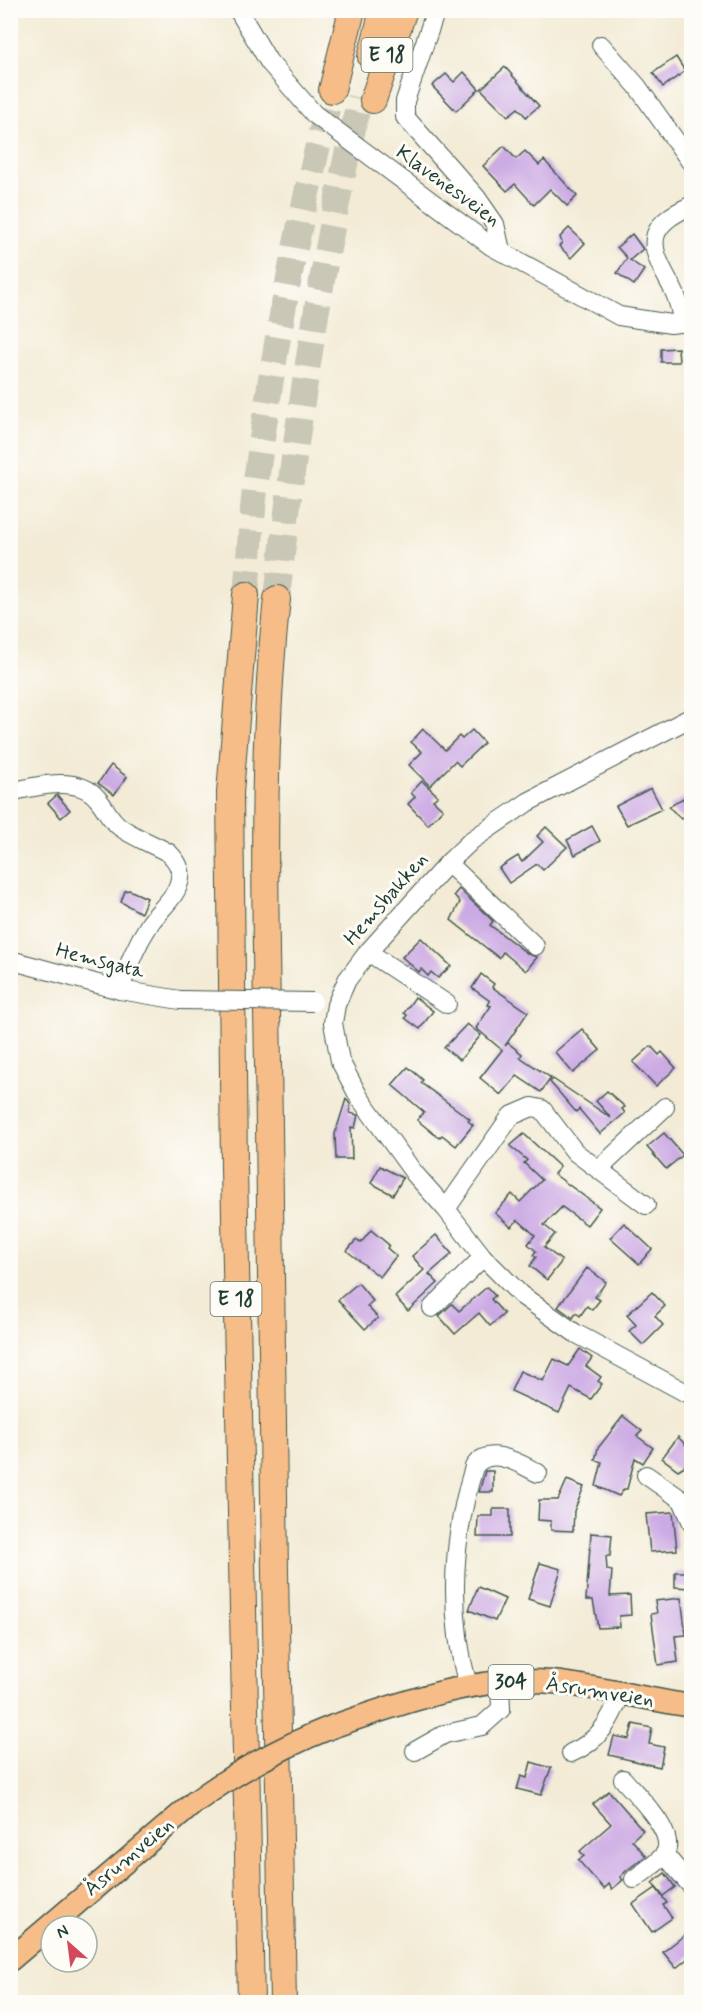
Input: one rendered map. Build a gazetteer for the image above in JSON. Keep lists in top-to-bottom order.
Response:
{
  "streets": {
    "highway": ["E 18"],
    "main road": ["304", "Åsrumveien"],
    "street": ["Klavenesveien", "Hemsbakken", "Hemsgata"]
  },
  "crossings": [
    ["Hemsbakken", "Hemsgata"]
  ],
  "north": "top left"
}
